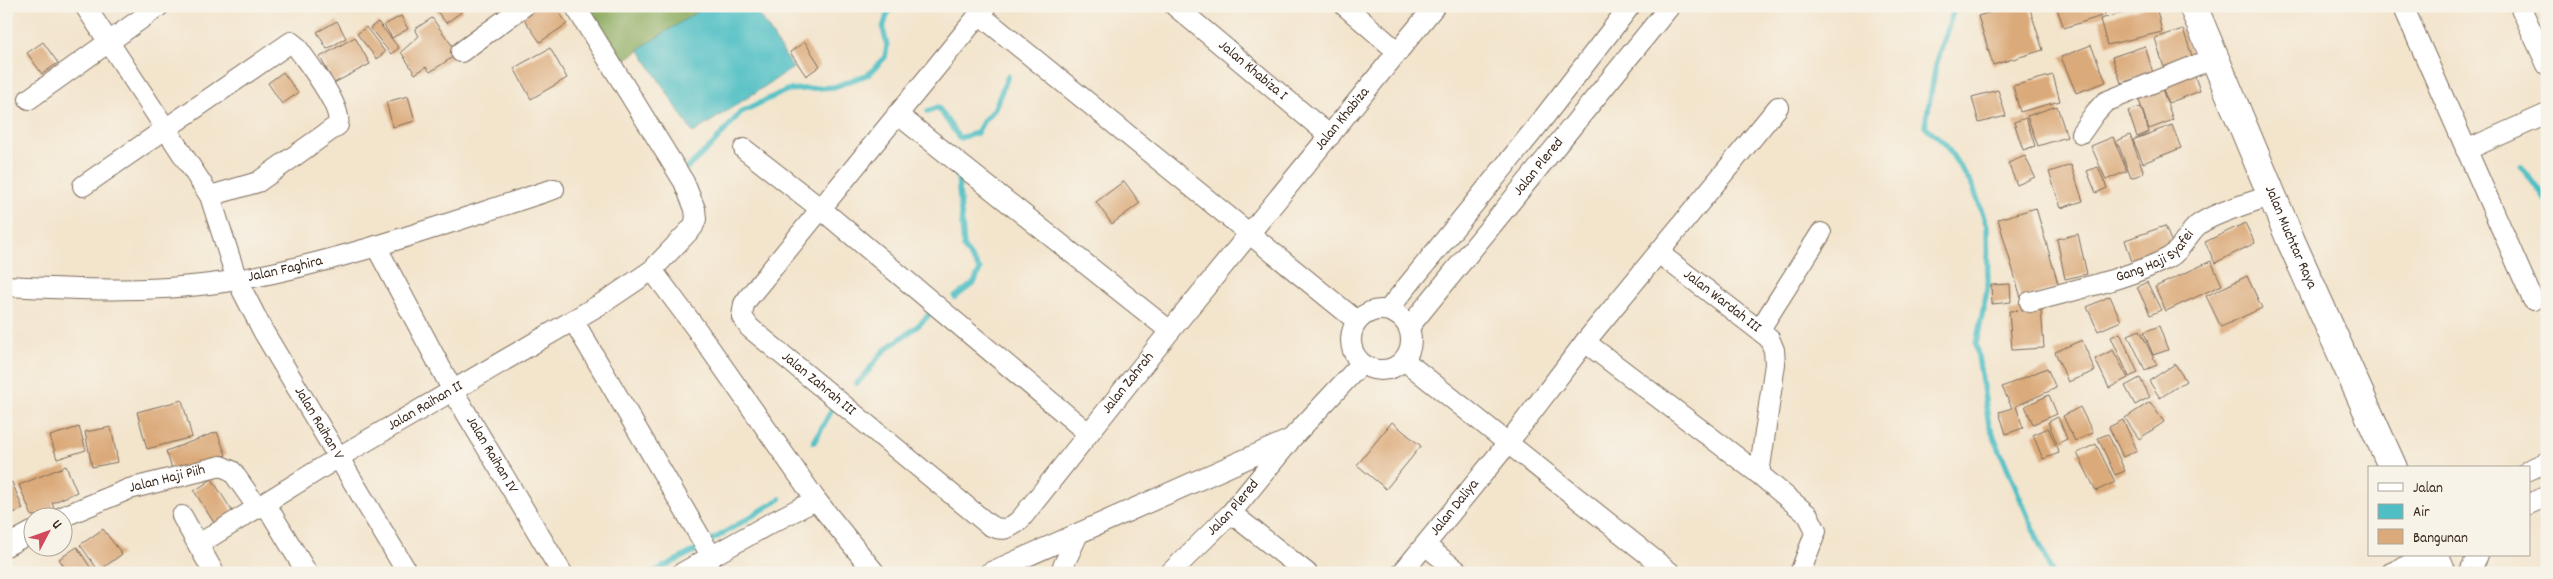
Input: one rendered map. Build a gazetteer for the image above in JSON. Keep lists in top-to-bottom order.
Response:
{
  "streets": {
    "highway": ["Jalan Muchtar Raya"],
    "street": [
      "Jalan Khabiza I",
      "Jalan Khabiza",
      "Jalan Plered",
      "Gang Haji Syafei",
      "Jalan Faghira",
      "Jalan Wardah III",
      "Jalan Zahrah",
      "Jalan Zahrah III",
      "Jalan Raihan II",
      "Jalan Raihan V",
      "Jalan Raihan IV",
      "Jalan Haji Piih",
      "Jalan Daliya"
    ]
  },
  "crossings": [
    ["Jalan Khabiza I", "Jalan Khabiza"],
    ["Jalan Khabiza", "Jalan Zahrah"],
    ["Jalan Muchtar Raya", "Gang Haji Syafei"],
    ["Jalan Faghira", "Jalan Raihan V"],
    ["Jalan Faghira", "Jalan Raihan IV"],
    ["Jalan Wardah III", "Jalan Daliya"],
    ["Jalan Zahrah", "Jalan Zahrah III"],
    ["Jalan Raihan II", "Jalan Raihan V"],
    ["Jalan Raihan II", "Jalan Raihan IV"],
    ["Jalan Raihan II", "Jalan Haji Piih"]
  ],
  "legend": ["Jalan", "Air", "Bangunan"],
  "north": "top right"
}
